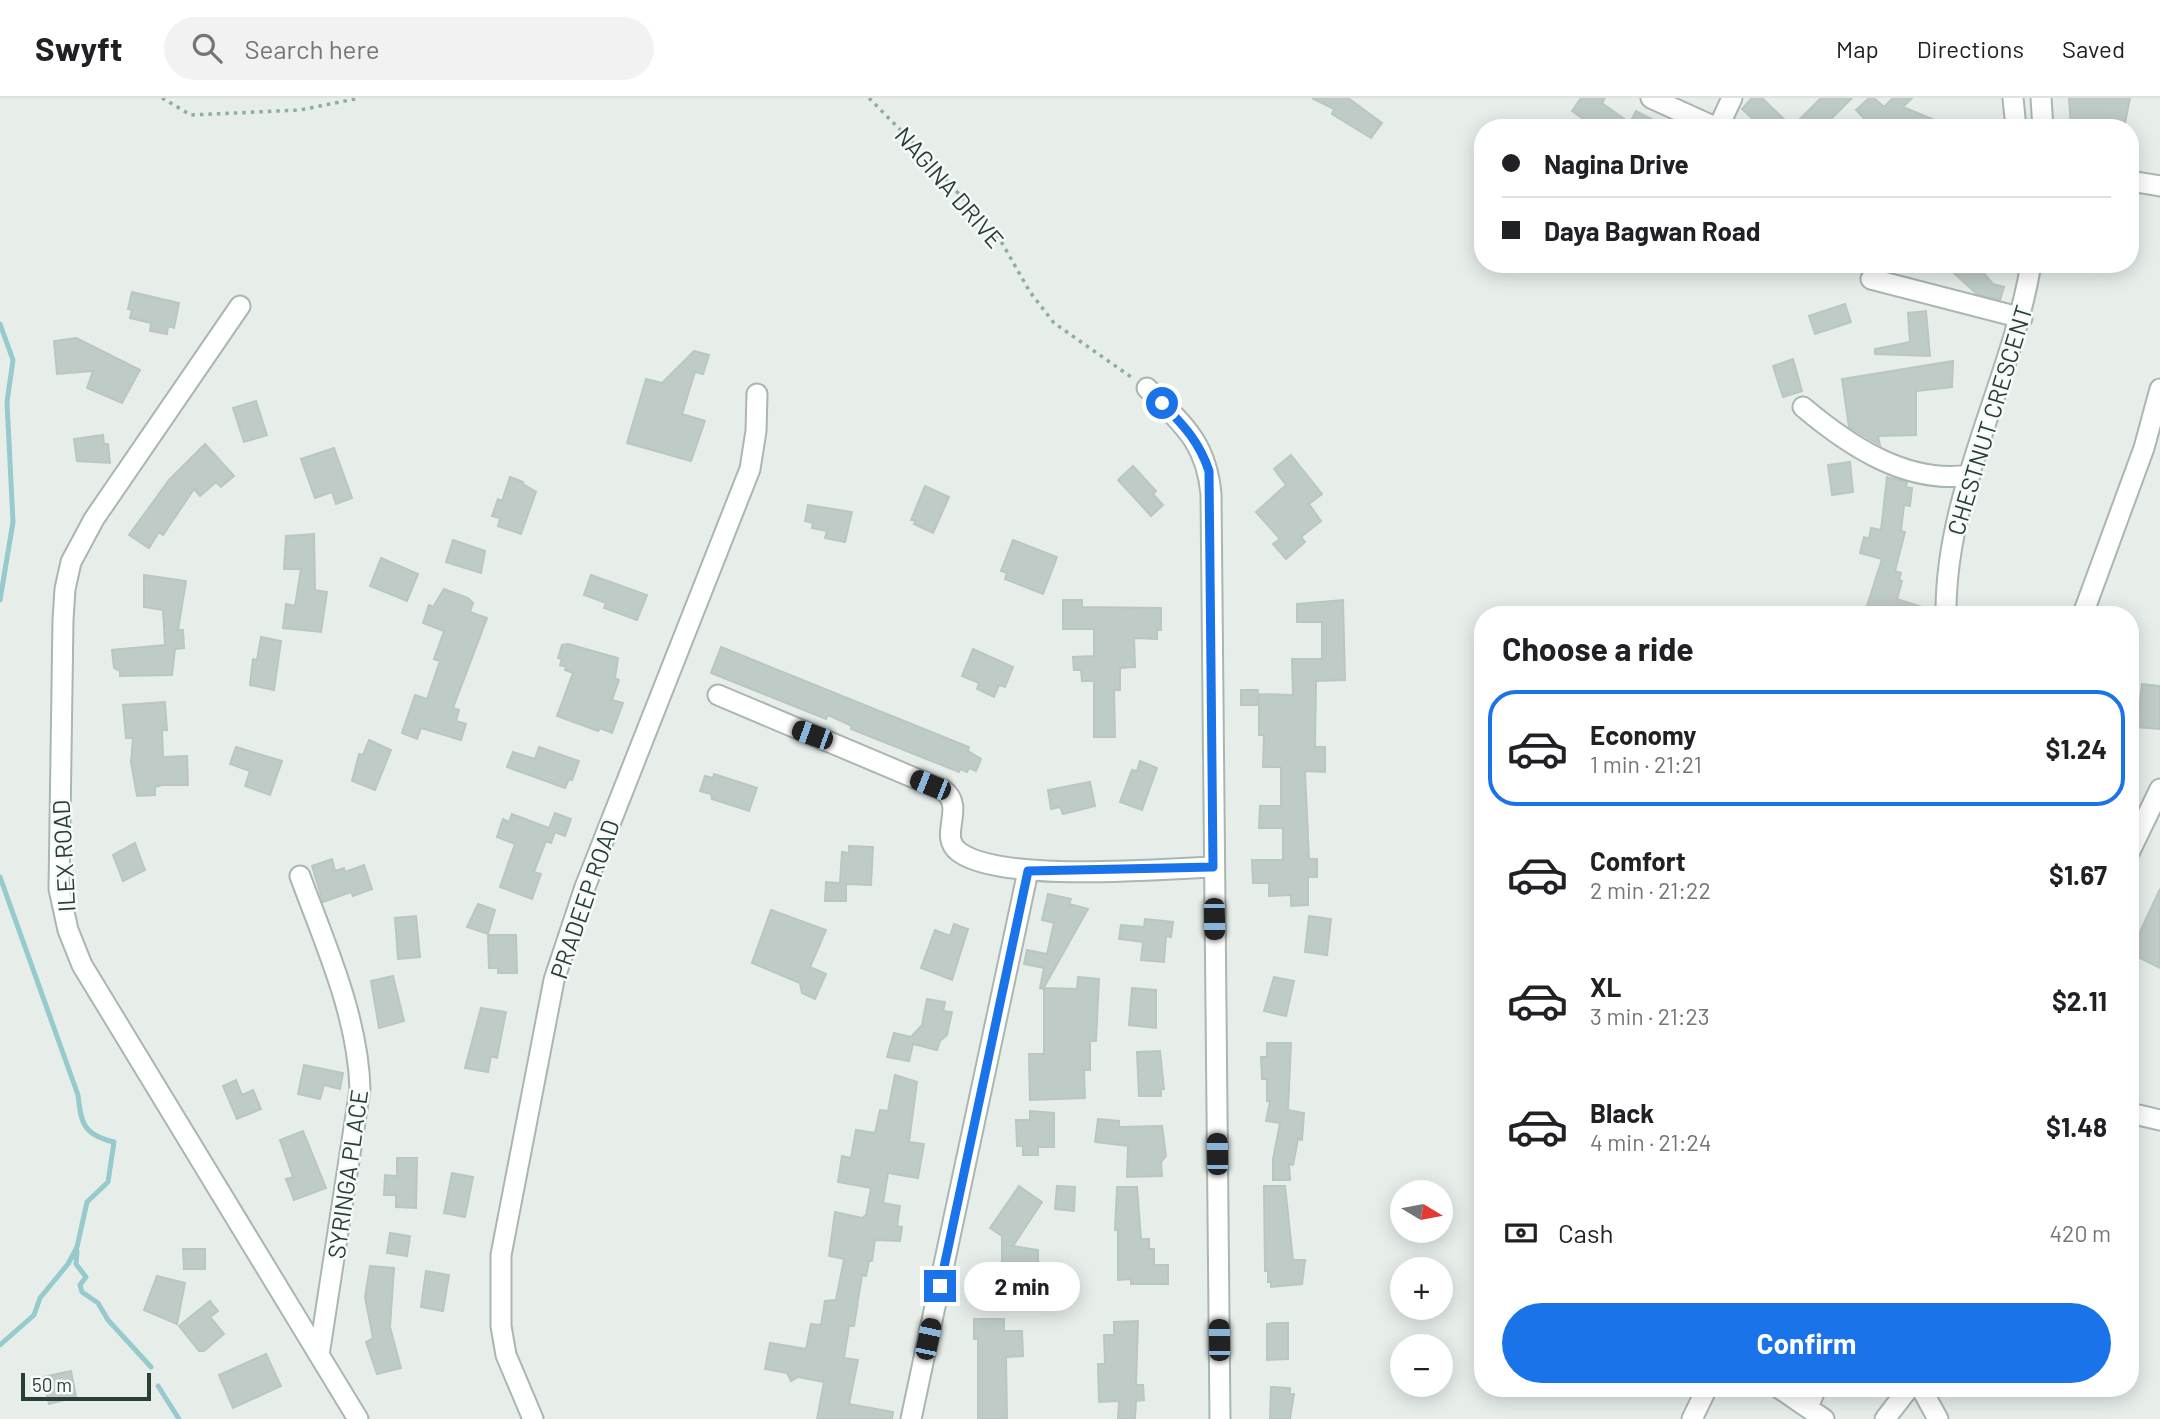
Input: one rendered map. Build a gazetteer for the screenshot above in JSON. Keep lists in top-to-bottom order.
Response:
{
  "streets": {
    "street": [
      "CHESTNUT CRESCENT",
      "ILEX ROAD",
      "PRADEEP ROAD",
      "SYRINGA PLACE"
    ],
    "path": ["NAGINA DRIVE"]
  },
  "crossings": [
    ["ILEX ROAD", "SYRINGA PLACE"]
  ],
  "scale_bar": "50 m",
  "north": "right",
  "page": {
    "header": "Swyft",
    "search": "Search here",
    "nav": ["Map", "Directions", "Saved"],
    "banner": ["Nagina Drive", "Daya Bagwan Road"],
    "heading": "Choose a ride",
    "list": [
      {
        "name": "Economy",
        "note": "1 min · 21:21",
        "value": "$1.24"
      },
      {
        "name": "Comfort",
        "note": "2 min · 21:22",
        "value": "$1.67"
      },
      {
        "name": "XL",
        "note": "3 min · 21:23",
        "value": "$2.11"
      },
      {
        "name": "Black",
        "note": "4 min · 21:24",
        "value": "$1.48"
      }
    ],
    "map_buttons": ["+", "−"],
    "pay": ["Cash", "420 m"],
    "bubble": "2 min",
    "buttons": "Confirm",
    "scale": "50 m"
  }
}
